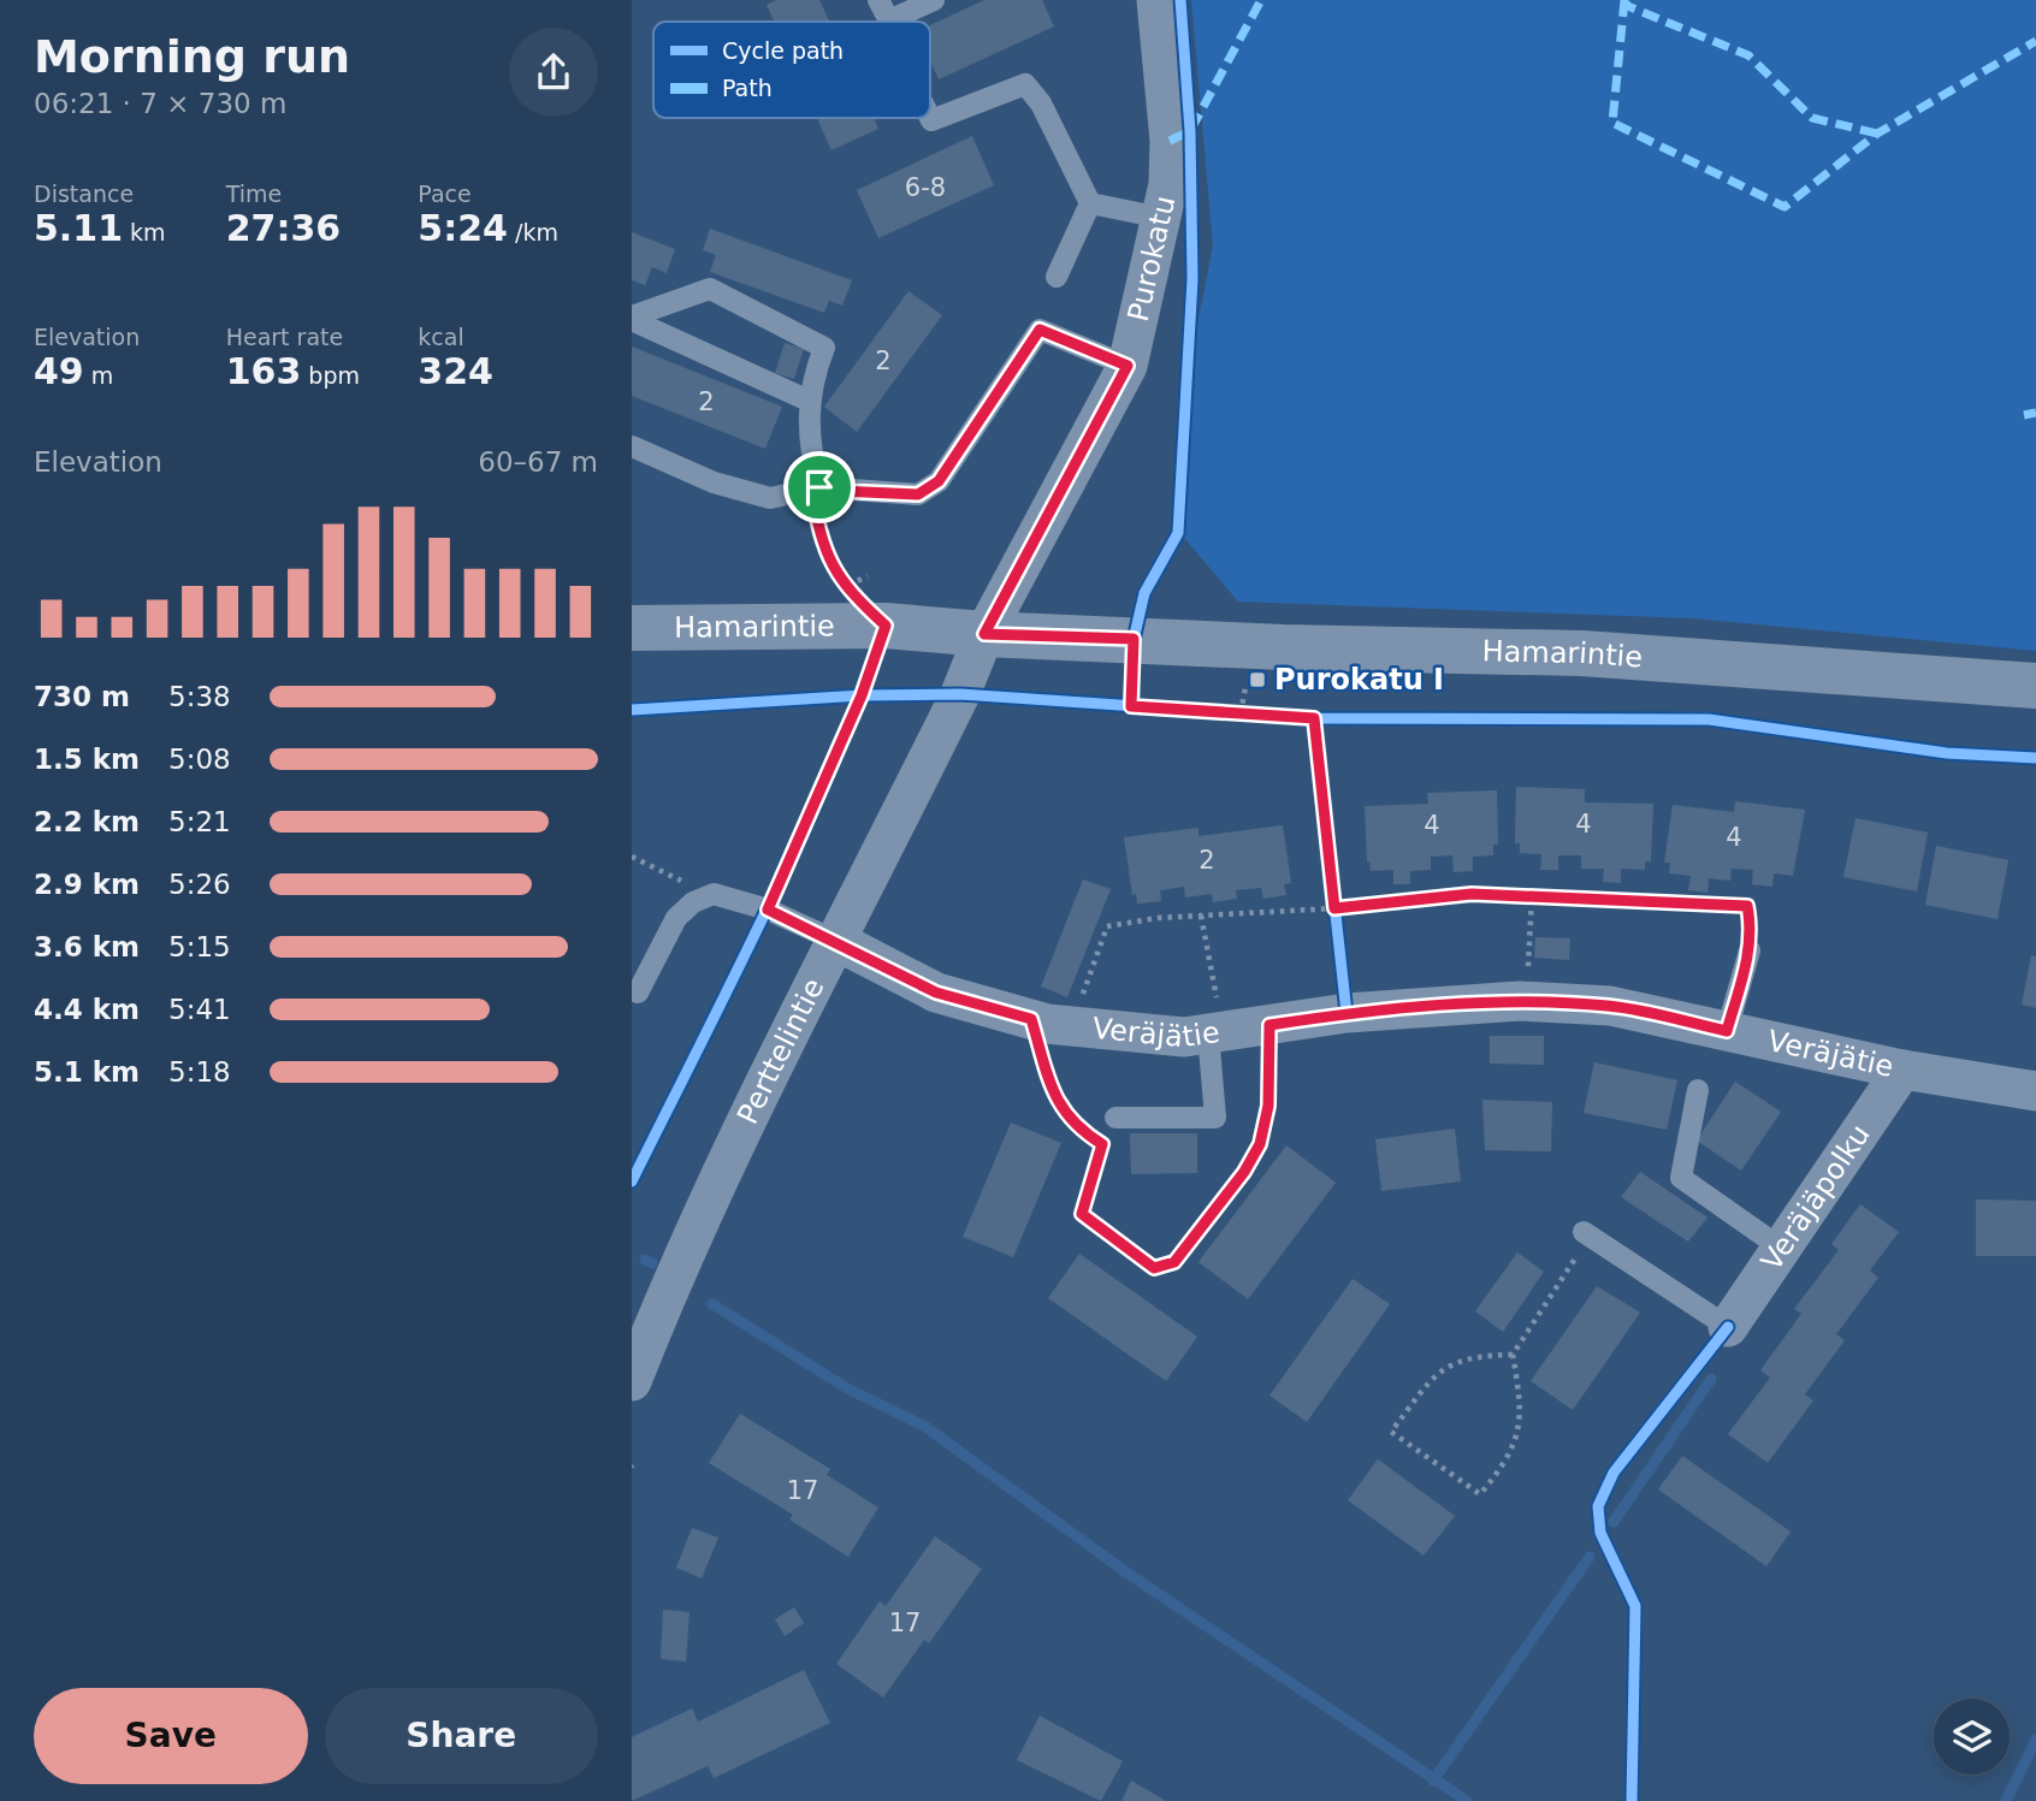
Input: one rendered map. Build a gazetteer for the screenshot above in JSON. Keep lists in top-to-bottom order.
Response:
{
  "streets": {
    "street": [
      "Purokatu",
      "Hamarintie",
      "Veräjätie",
      "Perttelintie",
      "Veräjäpolku"
    ]
  },
  "crossings": [
    ["Purokatu", "Hamarintie"],
    ["Purokatu", "Perttelintie"],
    ["Hamarintie", "Perttelintie"],
    ["Veräjätie", "Perttelintie"],
    ["Veräjätie", "Veräjäpolku"]
  ],
  "places": {
    "transit": ["Purokatu I"]
  },
  "house_numbers": [
    "6-8",
    "2",
    "2",
    "4",
    "4",
    "4",
    "2",
    "17",
    "17"
  ],
  "legend": ["Cycle path", "Path"],
  "page": {
    "heading": ["Morning run", "06:21 · 7 × 730 m"],
    "stats": [
      ["Distance", "5.11 km"],
      ["Time", "27:36"],
      ["Pace", "5:24 /km"],
      ["Elevation", "49 m"],
      ["Heart rate", "163 bpm"],
      ["kcal", "324"]
    ],
    "chart": ["Elevation", "60–67 m"],
    "list": [
      {
        "name": "730 m",
        "note": "5:38"
      },
      {
        "name": "1.5 km",
        "note": "5:08"
      },
      {
        "name": "2.2 km",
        "note": "5:21"
      },
      {
        "name": "2.9 km",
        "note": "5:26"
      },
      {
        "name": "3.6 km",
        "note": "5:15"
      },
      {
        "name": "4.4 km",
        "note": "5:41"
      },
      {
        "name": "5.1 km",
        "note": "5:18"
      }
    ],
    "buttons": ["Save", "Share"]
  }
}
